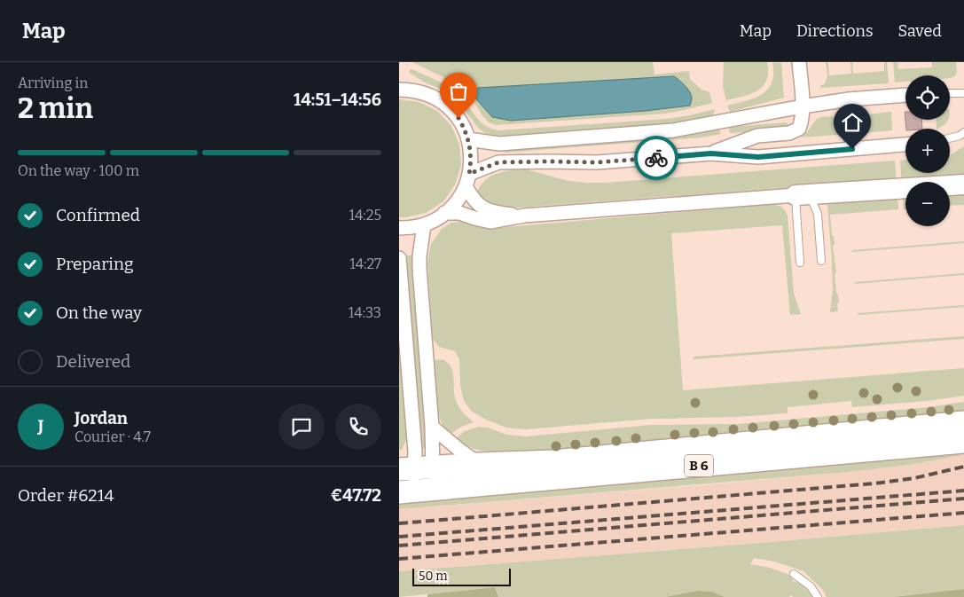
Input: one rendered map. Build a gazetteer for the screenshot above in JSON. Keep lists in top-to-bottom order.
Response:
{
  "streets": {
    "main road": ["B 6"]
  },
  "scale_bar": "50 m",
  "page": {
    "header": "Map",
    "nav": ["Map", "Directions", "Saved"],
    "heading": ["2 min", "Arriving in", "14:51–14:56"],
    "panel": [
      "Jordan",
      "Courier · 4.7",
      "Order #6214",
      "€47.72"
    ],
    "map_buttons": ["+", "−"],
    "bar": "On the way · 100 m",
    "list": [
      ["Confirmed", "14:25"],
      ["Preparing", "14:27"],
      ["On the way", "14:33"],
      "Delivered"
    ],
    "round": "J",
    "scale": "50 m"
  }
}
